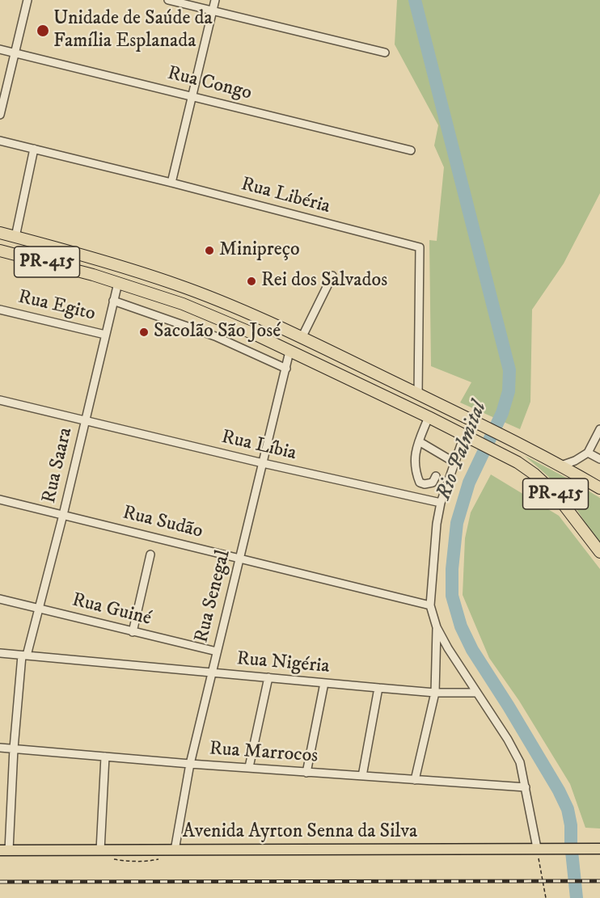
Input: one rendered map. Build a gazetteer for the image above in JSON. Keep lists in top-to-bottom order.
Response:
{
  "streets": {
    "highway": ["PR-415"],
    "main road": ["Avenida Ayrton Senna da Silva"],
    "street": [
      "Rua Congo",
      "Rua Libéria",
      "Rua Egito",
      "Rua Líbia",
      "Rua Saara",
      "Rua Sudão",
      "Rua Senegal",
      "Rua Guiné",
      "Rua Nigéria",
      "Rua Marrocos"
    ]
  },
  "crossings": [
    ["Rua Libéria", "PR-415"],
    ["PR-415", "Rua Saara"],
    ["PR-415", "Rua Senegal"],
    ["Rua Egito", "Rua Saara"],
    ["Rua Líbia", "Rua Saara"],
    ["Rua Líbia", "Rua Senegal"],
    ["Rua Saara", "Rua Sudão"],
    ["Rua Saara", "Rua Guiné"],
    ["Rua Saara", "Rua Nigéria"],
    ["Rua Saara", "Rua Marrocos"],
    ["Rua Saara", "Avenida Ayrton Senna da Silva"],
    ["Rua Sudão", "Rua Senegal"],
    ["Rua Senegal", "Rua Guiné"],
    ["Rua Senegal", "Rua Nigéria"],
    ["Rua Senegal", "Rua Marrocos"],
    ["Rua Senegal", "Avenida Ayrton Senna da Silva"]
  ],
  "water": ["Rio Palmital"],
  "places": [
    "Unidade de Saúde da Família Esplanada",
    "Minipreço",
    "Rei dos Salvados",
    "Sacolão São José"
  ]
}
